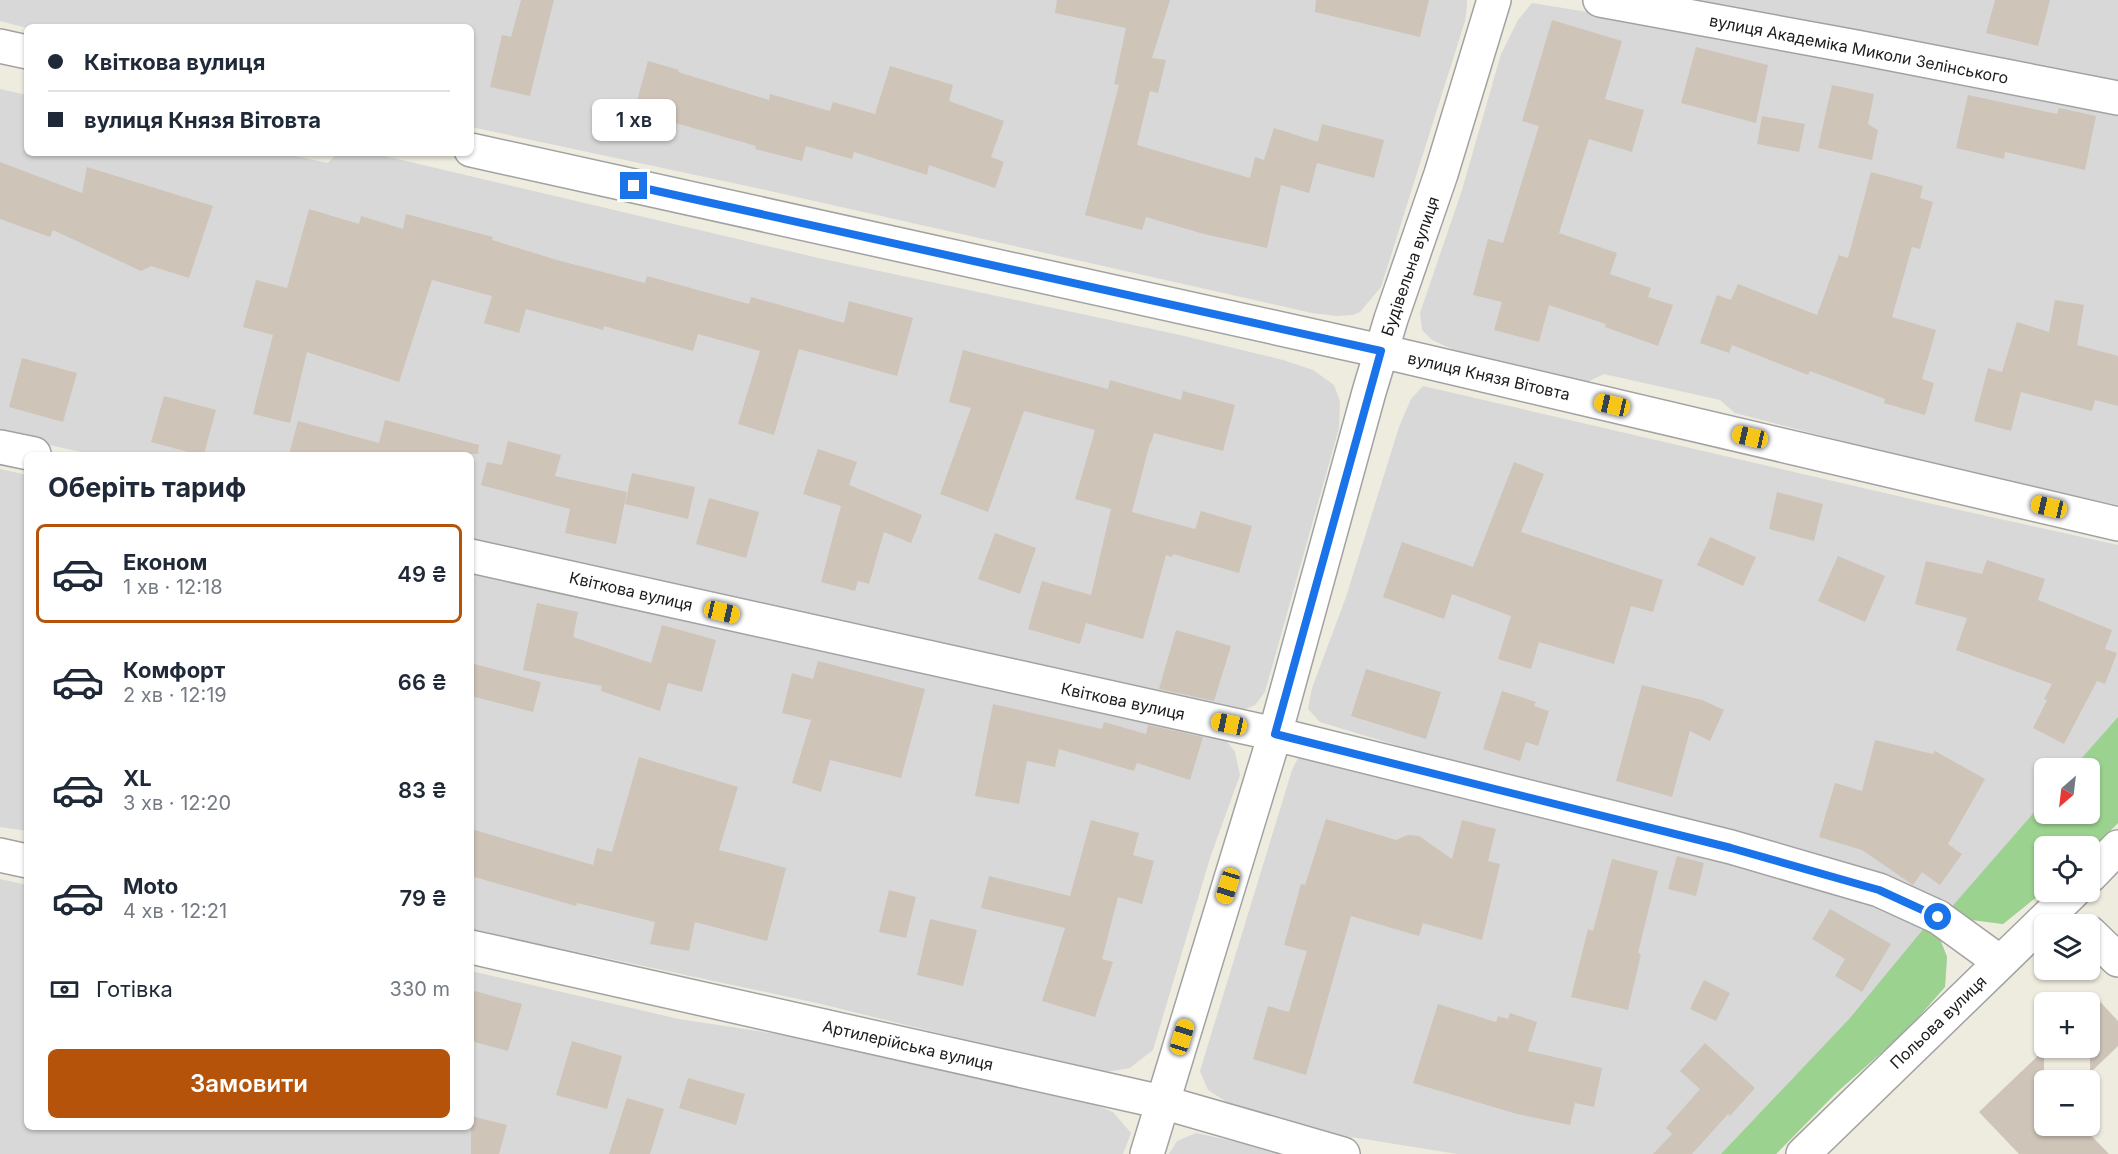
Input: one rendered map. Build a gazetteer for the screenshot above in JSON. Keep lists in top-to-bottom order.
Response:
{
  "streets": {
    "street": [
      "вулиця Академіка Миколи Зелінського",
      "Будівельна вулиця",
      "вулиця Князя Вітовта",
      "Квіткова вулиця",
      "Польова вулиця",
      "Артилерійська вулиця"
    ]
  },
  "crossings": [
    ["Будівельна вулиця", "вулиця Князя Вітовта"],
    ["Будівельна вулиця", "Квіткова вулиця"],
    ["Будівельна вулиця", "Артилерійська вулиця"],
    ["Квіткова вулиця", "Польова вулиця"]
  ],
  "north": "bottom left",
  "page": {
    "banner": ["Квіткова вулиця", "вулиця Князя Вітовта"],
    "bubble": "1 хв",
    "heading": "Оберіть тариф",
    "list": [
      {
        "name": "Економ",
        "note": "1 хв · 12:18",
        "value": "49 ₴"
      },
      {
        "name": "Комфорт",
        "note": "2 хв · 12:19",
        "value": "66 ₴"
      },
      {
        "name": "XL",
        "note": "3 хв · 12:20",
        "value": "83 ₴"
      },
      {
        "name": "Moto",
        "note": "4 хв · 12:21",
        "value": "79 ₴"
      }
    ],
    "map_buttons": ["+", "−"],
    "pay": ["Готівка", "330 m"],
    "buttons": "Замовити"
  }
}
